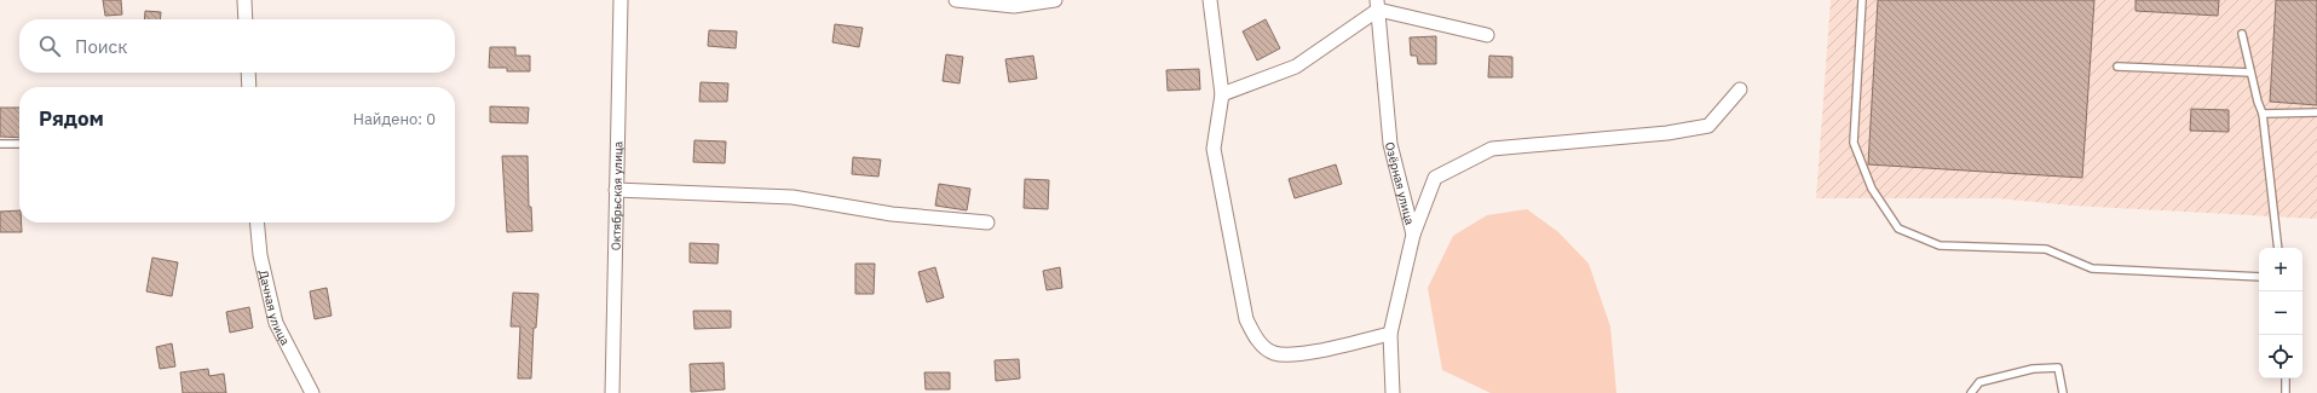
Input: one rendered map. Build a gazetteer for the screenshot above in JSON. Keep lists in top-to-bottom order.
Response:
{
  "streets": {
    "street": ["Озёрная улица", "Октябрьская улица", "Дачная улица"]
  },
  "page": {
    "search": "Поиск",
    "heading": ["Рядом", "Найдено: 0"],
    "map_buttons": ["+", "−"]
  }
}
